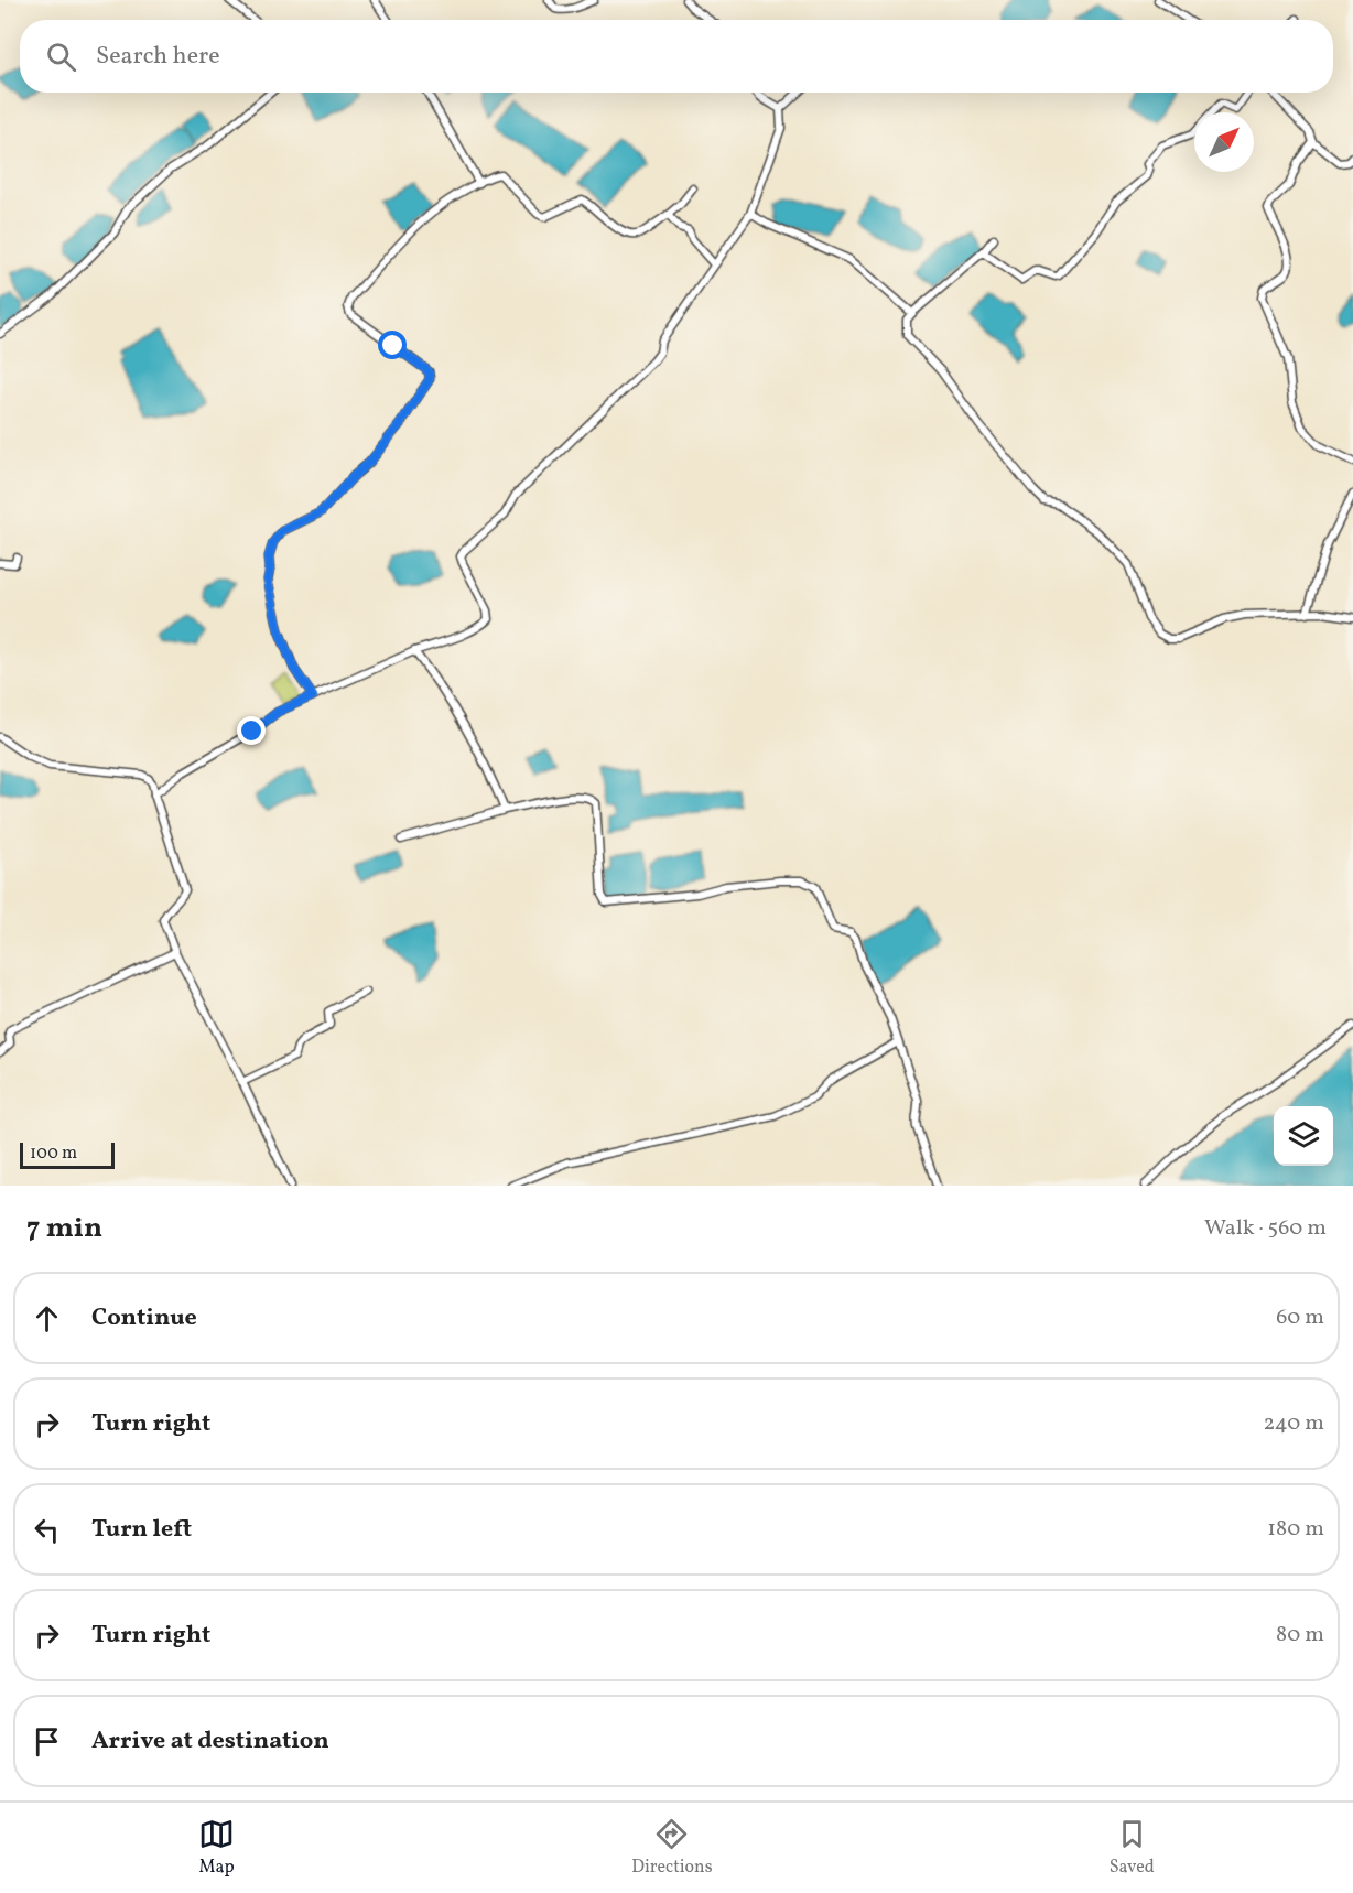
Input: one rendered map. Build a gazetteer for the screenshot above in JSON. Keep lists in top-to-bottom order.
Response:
{
  "scale_bar": "100 m",
  "north": "top right",
  "page": {
    "search": "Search here",
    "scale": "100 m",
    "heading": ["7 min", "Walk · 560 m"],
    "list": [
      ["Continue", "60 m"],
      ["Turn right", "240 m"],
      ["Turn left", "180 m"],
      ["Turn right", "80 m"],
      "Arrive at destination"
    ],
    "nav": ["Map", "Directions", "Saved"]
  }
}
